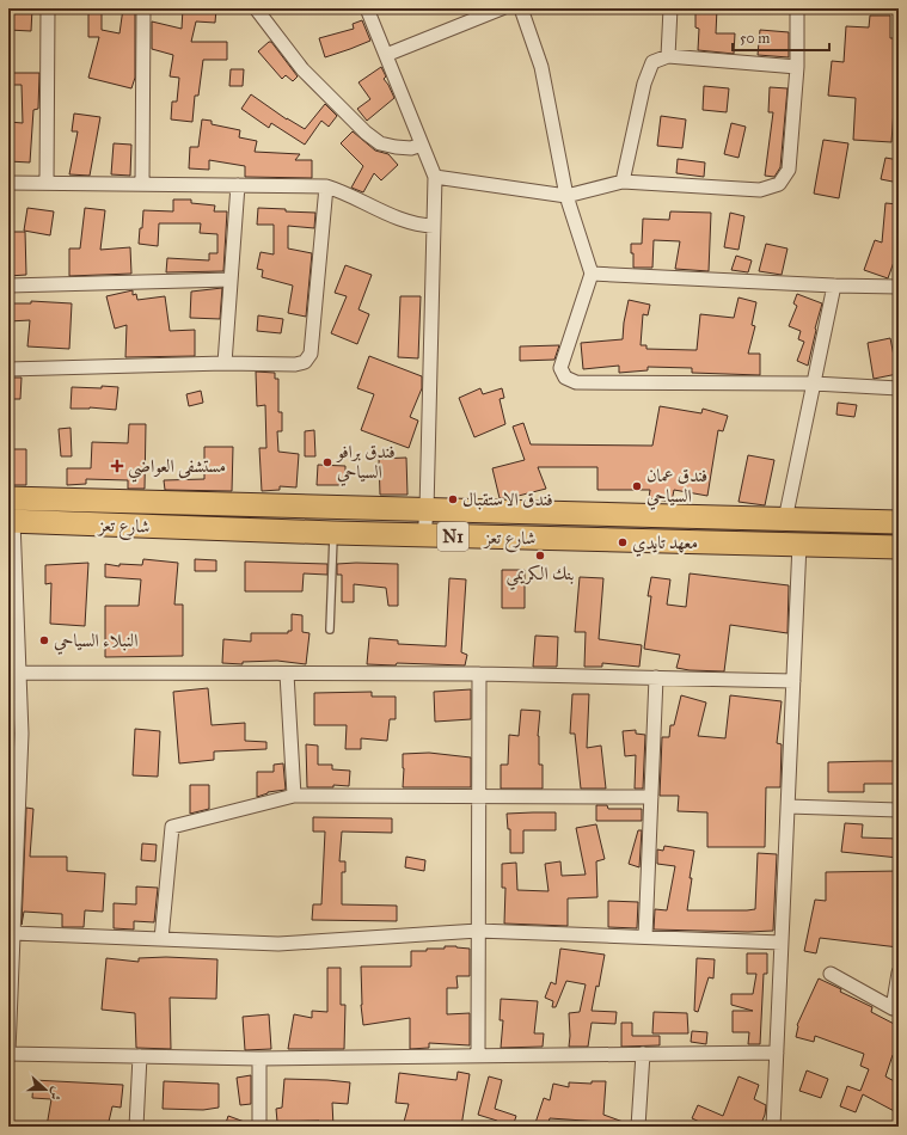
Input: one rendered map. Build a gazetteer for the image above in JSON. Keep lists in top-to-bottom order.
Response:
{
  "streets": {
    "highway": ["شارع تعز", "N1"]
  },
  "places": {
    "other": [
      "فندق برافو السياحي",
      "فندق عمان السياحي",
      "فندق الاستقبال",
      "معهد تايدي",
      "بنك الكريمي",
      "النبلاء السياحي"
    ],
    "health": ["مستشفى العواضي"]
  },
  "scale_bar": "50 m",
  "north": "right"
}
